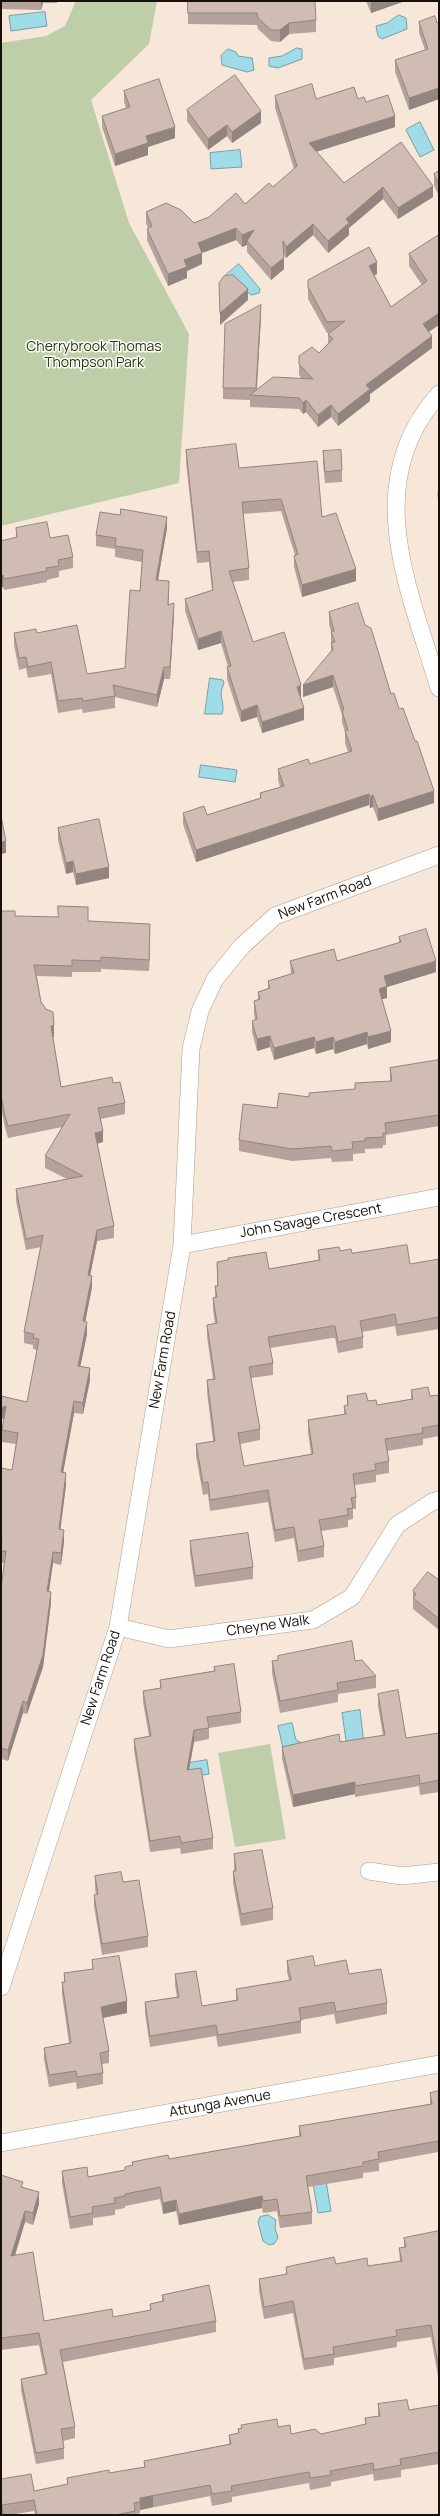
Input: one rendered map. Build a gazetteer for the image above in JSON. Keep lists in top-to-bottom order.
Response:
{
  "streets": {
    "street": [
      "New Farm Road",
      "John Savage Crescent",
      "Cheyne Walk",
      "Attunga Avenue"
    ]
  },
  "crossings": [
    ["New Farm Road", "John Savage Crescent"],
    ["New Farm Road", "Cheyne Walk"]
  ],
  "parks": ["Cherrybrook Thomas Thompson Park"]
}
